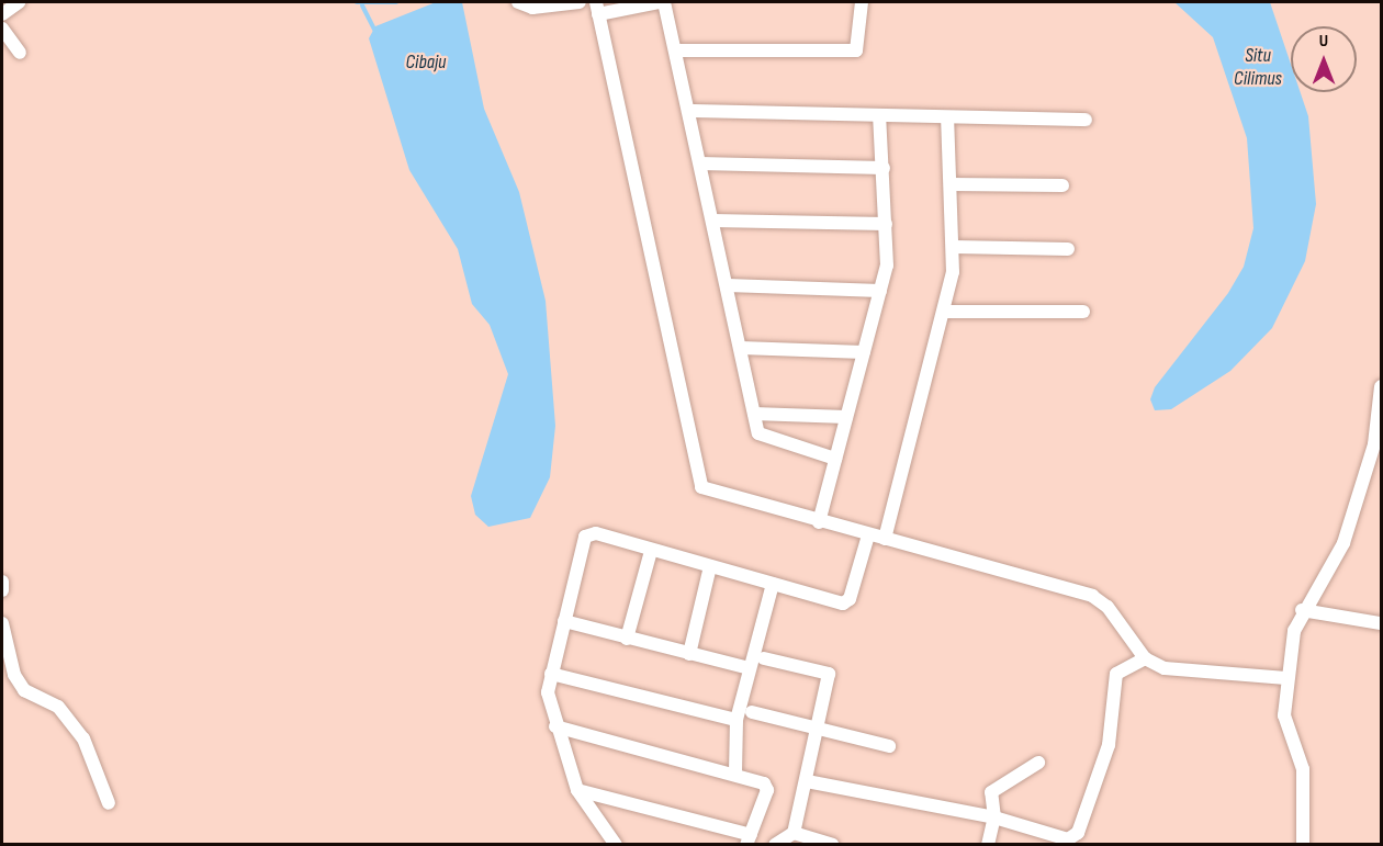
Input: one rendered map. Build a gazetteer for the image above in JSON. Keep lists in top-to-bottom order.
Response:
{
  "water": ["Situ Cilimus", "Cibaju"],
  "north": "top"
}
